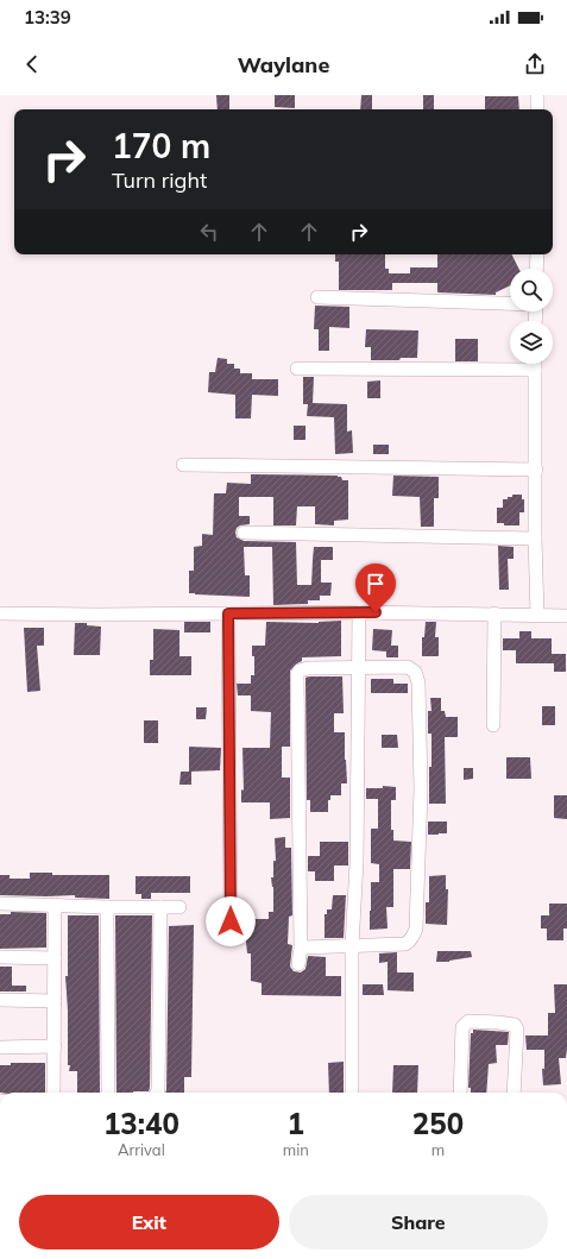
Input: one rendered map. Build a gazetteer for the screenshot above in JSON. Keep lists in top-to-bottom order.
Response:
{
  "page": {
    "status": "13:39",
    "header": "Waylane",
    "turn": ["170 m", "Turn right"],
    "eta": [
      "13:40",
      "Arrival",
      "1",
      "min",
      "250",
      "m"
    ],
    "buttons": ["Exit", "Share"]
  }
}
